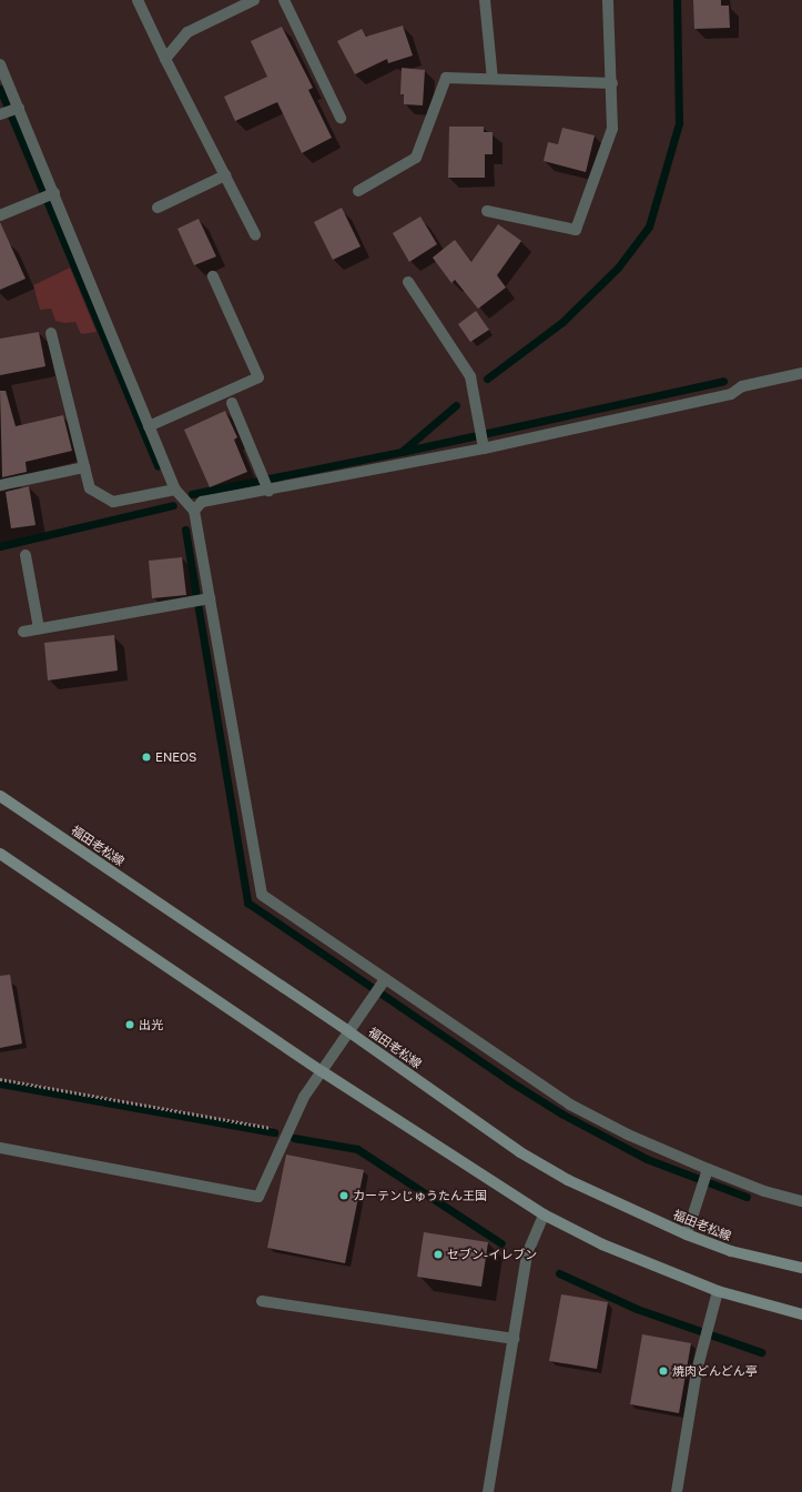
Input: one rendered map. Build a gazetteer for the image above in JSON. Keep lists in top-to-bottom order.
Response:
{
  "streets": {
    "main road": ["福田老松線"]
  },
  "places": [
    "ENEOS",
    "出光",
    "カーテンじゅうたん王国",
    "セブン-イレブン",
    "焼肉どんどん亭"
  ]
}
